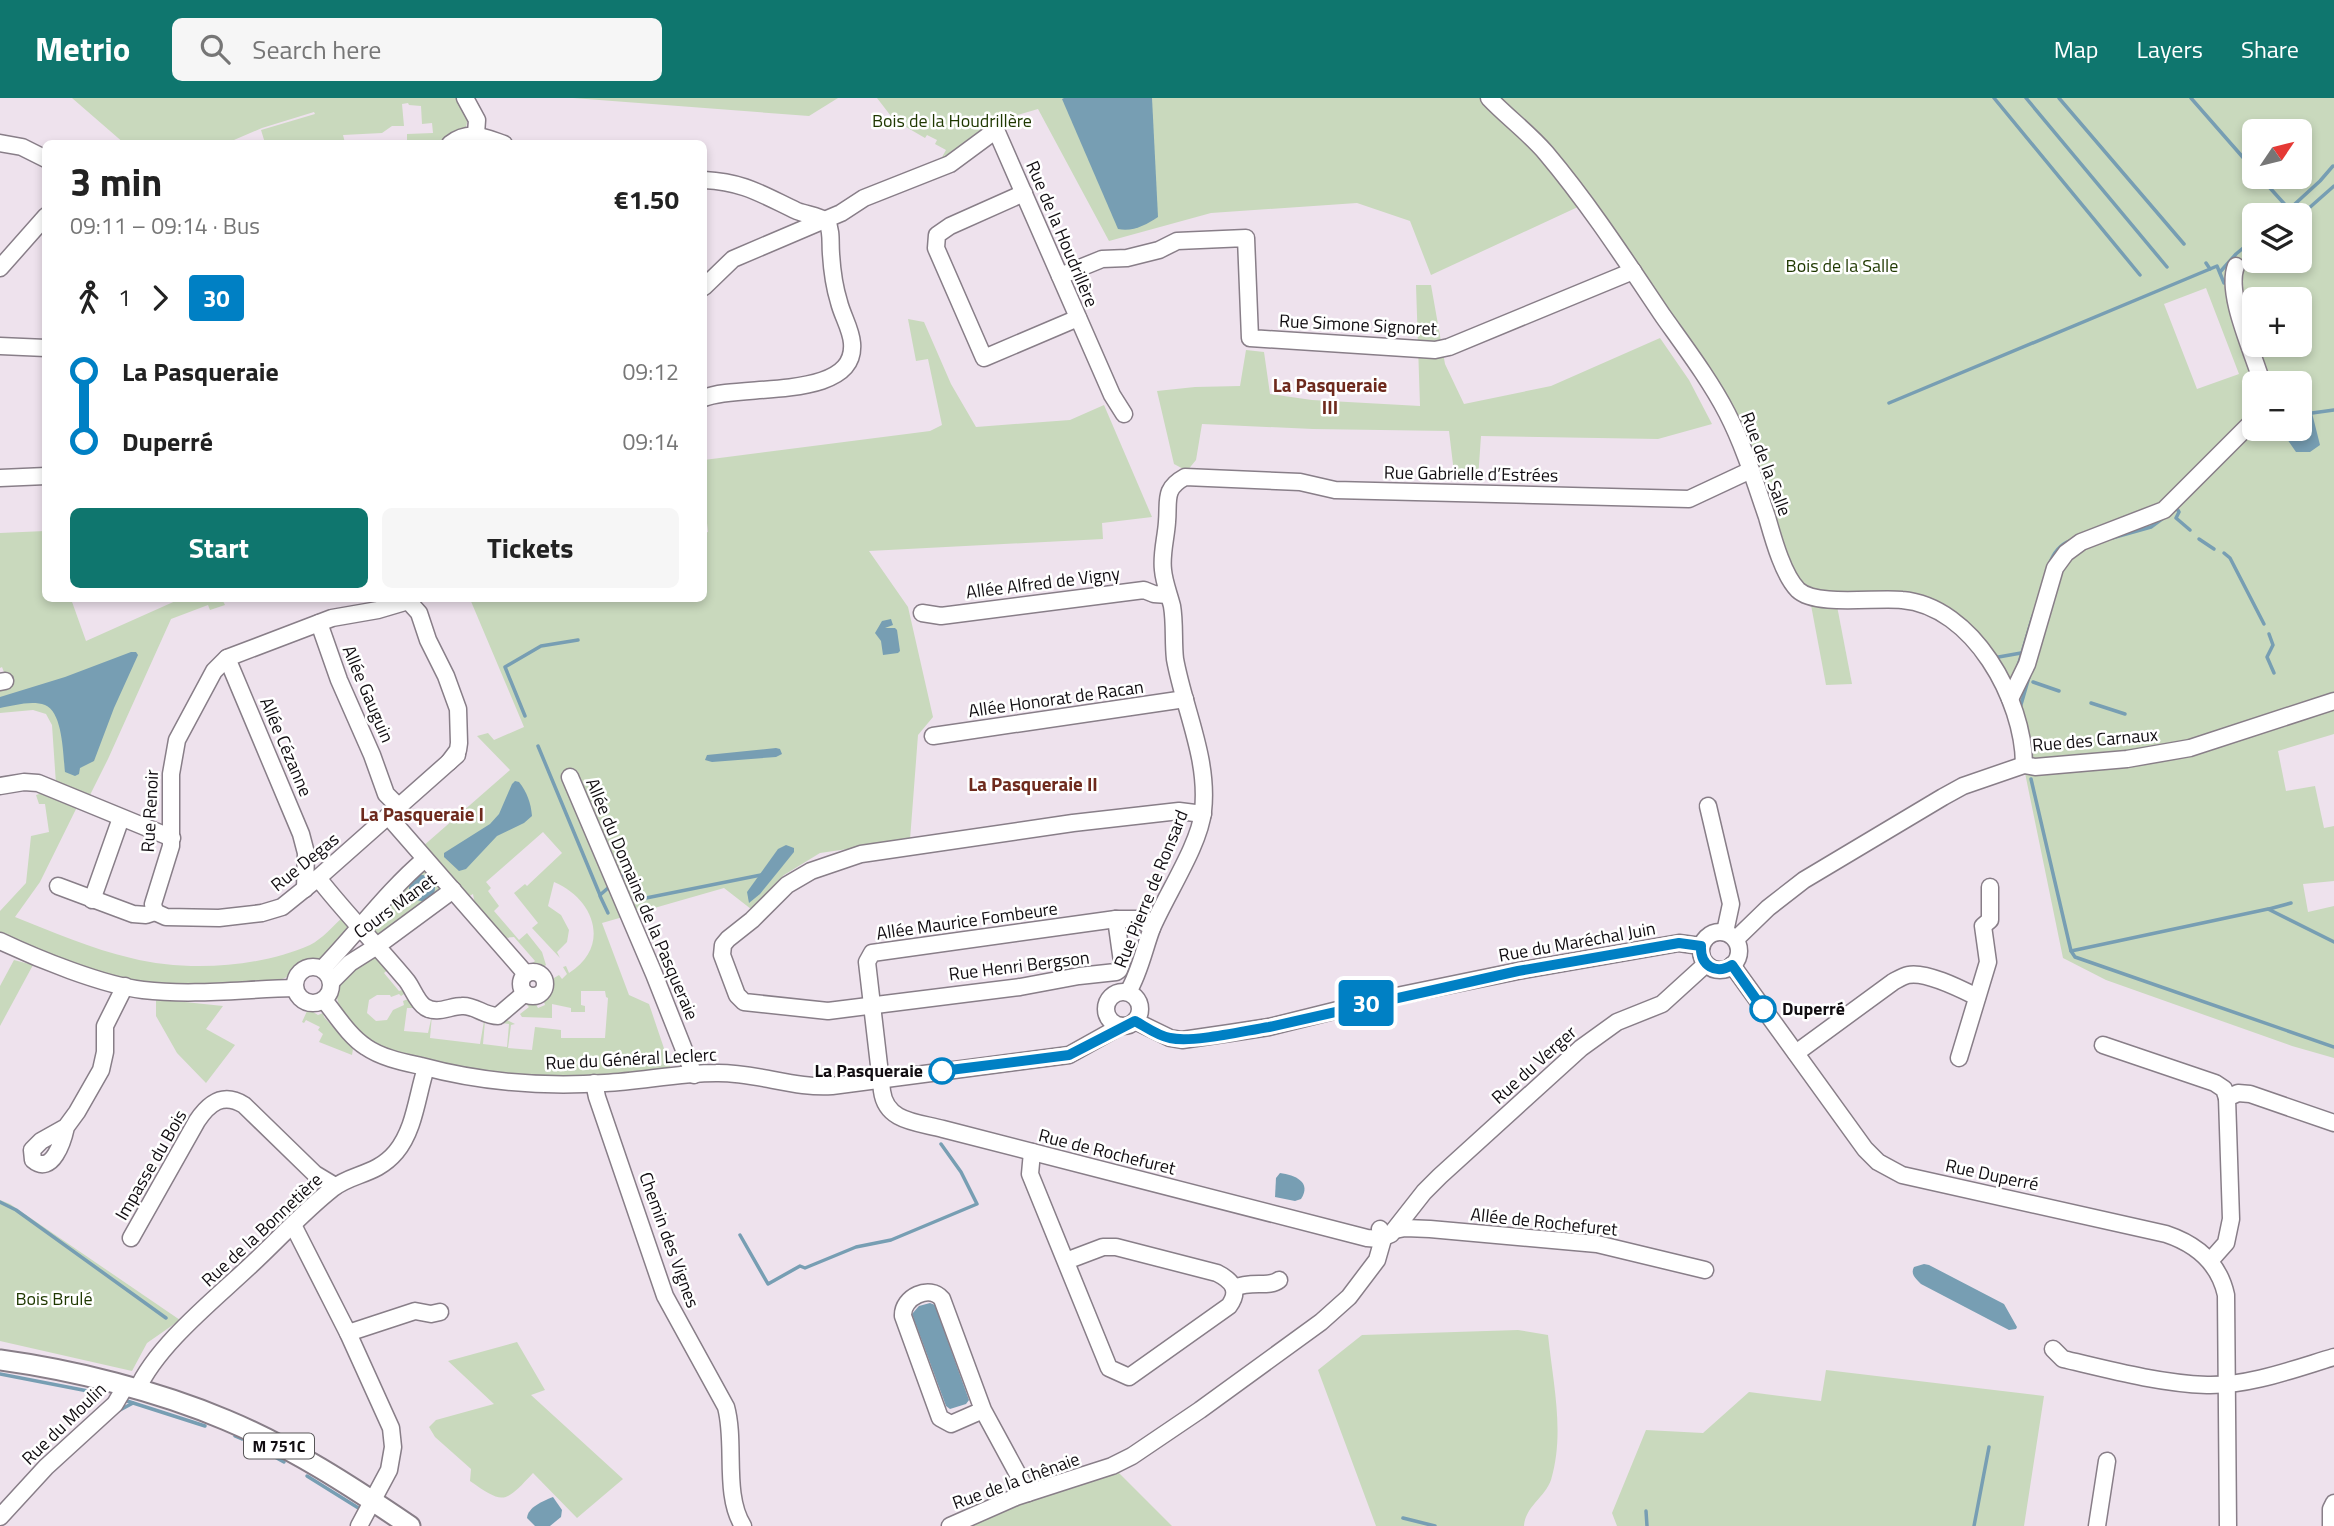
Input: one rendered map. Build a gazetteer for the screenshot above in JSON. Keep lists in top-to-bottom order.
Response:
{
  "streets": {
    "main road": ["M 751C"],
    "street": [
      "Rue de la Houdrillère",
      "Rue Simone Signoret",
      "Rue de la Salle",
      "Rue Gabrielle d’Estrées",
      "Allée Alfred de Vigny",
      "Allée Gauguin",
      "Allée Honorat de Racan",
      "Rue des Carnaux",
      "Allée Cézanne",
      "Rue Renoir",
      "Rue Degas",
      "Rue Pierre de Ronsard",
      "Allée du Domaine de la Pasqueraie",
      "Cours Manet",
      "Allée Maurice Fombeure",
      "Rue du Maréchal Juin",
      "Rue Henri Bergson",
      "Rue du Général Leclerc",
      "Rue du Verger",
      "Rue de Rochefuret",
      "Impasse du Bois",
      "Rue Duperré",
      "Allée de Rochefuret",
      "Rue de la Bonnetière",
      "Chemin des Vignes",
      "Rue du Moulin",
      "Rue de la Chênaie"
    ]
  },
  "crossings": [
    ["Rue de la Houdrillère", "Rue Simone Signoret"],
    ["Rue Simone Signoret", "Rue de la Salle"],
    ["Rue de la Salle", "Rue Gabrielle d’Estrées"],
    ["Rue de la Salle", "Rue des Carnaux"],
    ["Rue Gabrielle d’Estrées", "Rue Pierre de Ronsard"],
    ["Allée Alfred de Vigny", "Rue Pierre de Ronsard"],
    ["Allée Gauguin", "Rue Degas"],
    ["Allée Gauguin", "Cours Manet"],
    ["Allée Honorat de Racan", "Rue Pierre de Ronsard"],
    ["Rue des Carnaux", "Rue du Maréchal Juin"],
    ["Rue des Carnaux", "Rue du Verger"],
    ["Rue des Carnaux", "Rue Duperré"],
    ["Allée Cézanne", "Rue Renoir"],
    ["Allée Cézanne", "Rue Degas"],
    ["Allée Cézanne", "Cours Manet"],
    ["Rue Renoir", "Rue Degas"],
    ["Rue Degas", "Cours Manet"],
    ["Rue Pierre de Ronsard", "Allée Maurice Fombeure"],
    ["Rue Pierre de Ronsard", "Rue du Maréchal Juin"],
    ["Allée du Domaine de la Pasqueraie", "Rue du Général Leclerc"],
    ["Cours Manet", "Rue du Général Leclerc"],
    ["Allée Maurice Fombeure", "Rue Henri Bergson"],
    ["Allée Maurice Fombeure", "Rue du Général Leclerc"],
    ["Allée Maurice Fombeure", "Rue de Rochefuret"],
    ["Rue du Maréchal Juin", "Rue du Verger"],
    ["Rue du Maréchal Juin", "Rue Duperré"],
    ["Rue du Général Leclerc", "Rue de Rochefuret"],
    ["Rue du Général Leclerc", "Rue de la Bonnetière"],
    ["Rue du Général Leclerc", "Chemin des Vignes"],
    ["Rue du Verger", "Rue de Rochefuret"],
    ["Rue du Verger", "Rue Duperré"],
    ["Rue du Verger", "Allée de Rochefuret"],
    ["Rue du Verger", "Rue de la Chênaie"],
    ["Rue de Rochefuret", "Allée de Rochefuret"],
    ["Impasse du Bois", "Rue de la Bonnetière"],
    ["Rue de la Bonnetière", "Rue du Moulin"],
    ["Rue de la Bonnetière", "M 751C"],
    ["Rue du Moulin", "M 751C"]
  ],
  "districts": ["La Pasqueraie III", "La Pasqueraie II", "La Pasqueraie I"],
  "parks": ["Bois de la Houdrillère", "Bois de la Salle", "Bois Brulé"],
  "places": ["Duperré", "La Pasqueraie"],
  "lines": ["bus line 30"],
  "north": "top right",
  "page": {
    "header": "Metrio",
    "search": "Search here",
    "nav": ["Map", "Layers", "Share"],
    "on_map": "30",
    "map_buttons": ["+", "−"],
    "heading": ["3 min", "09:11 – 09:14 · Bus", "€1.50"],
    "legs": ["1", "30"],
    "list": [
      {
        "name": "La Pasqueraie",
        "value": "09:12"
      },
      {
        "name": "Duperré",
        "value": "09:14"
      }
    ],
    "buttons": ["Start", "Tickets"]
  }
}
